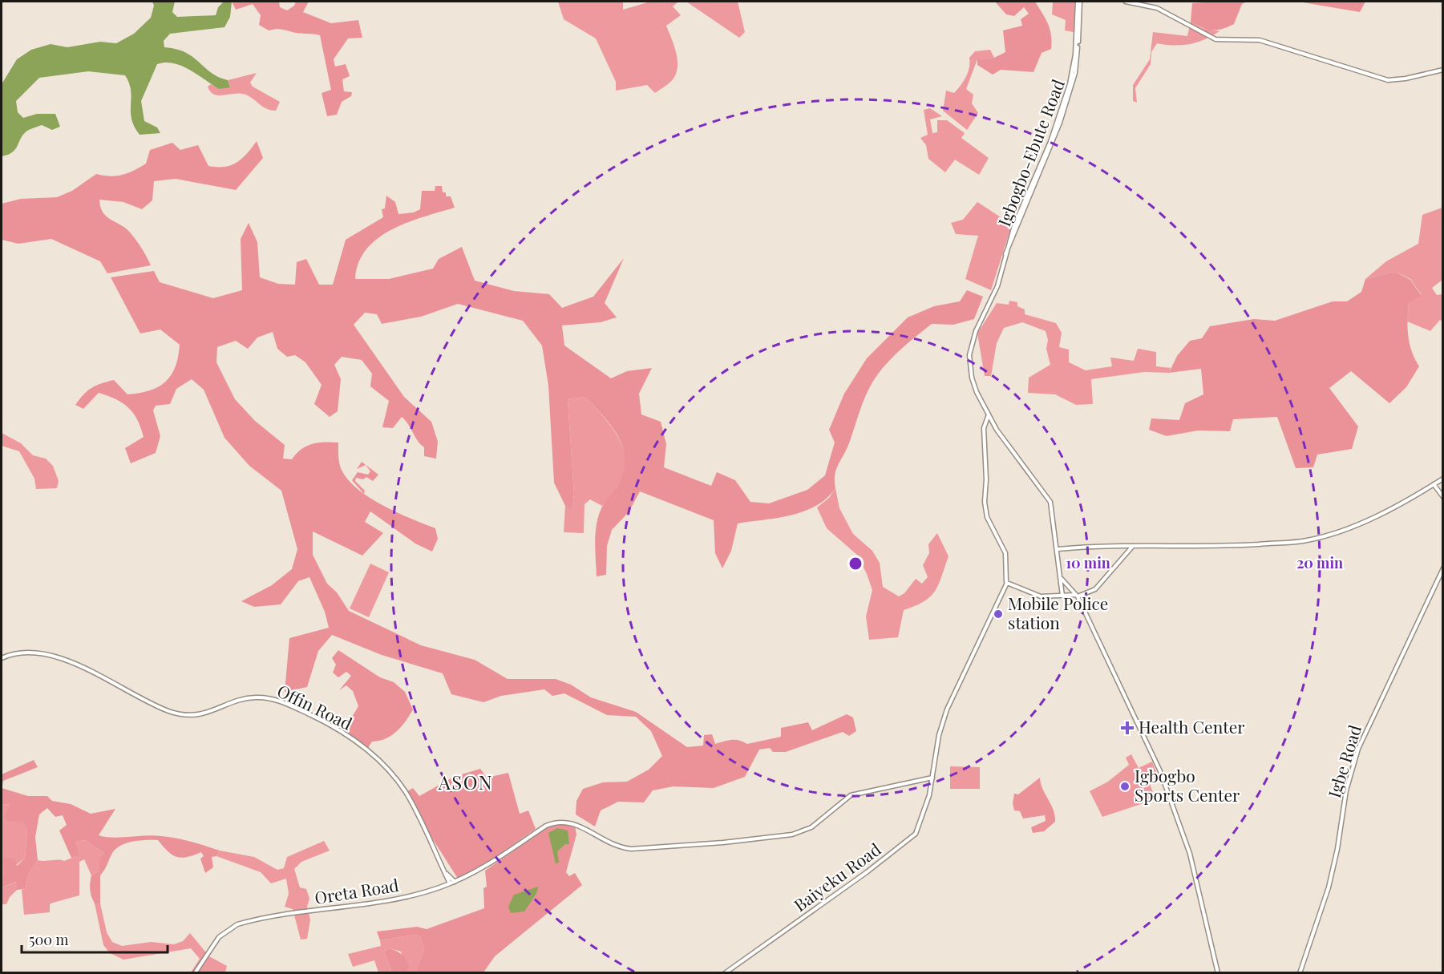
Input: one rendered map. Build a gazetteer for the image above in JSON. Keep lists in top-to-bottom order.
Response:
{
  "streets": {
    "street": [
      "Igbogbo-Ebute Road",
      "Offin Road",
      "Igbe Road",
      "Baiyeku Road",
      "Oreta Road"
    ]
  },
  "crossings": [
    ["Igbogbo-Ebute Road", "Baiyeku Road"],
    ["Baiyeku Road", "Oreta Road"]
  ],
  "districts": ["ASON"],
  "places": {
    "other": ["Mobile Police station", "Igbogbo Sports Center"],
    "health": ["Health Center"]
  },
  "scale_bar": "500 m",
  "rings": ["10 min", "20 min"]
}
